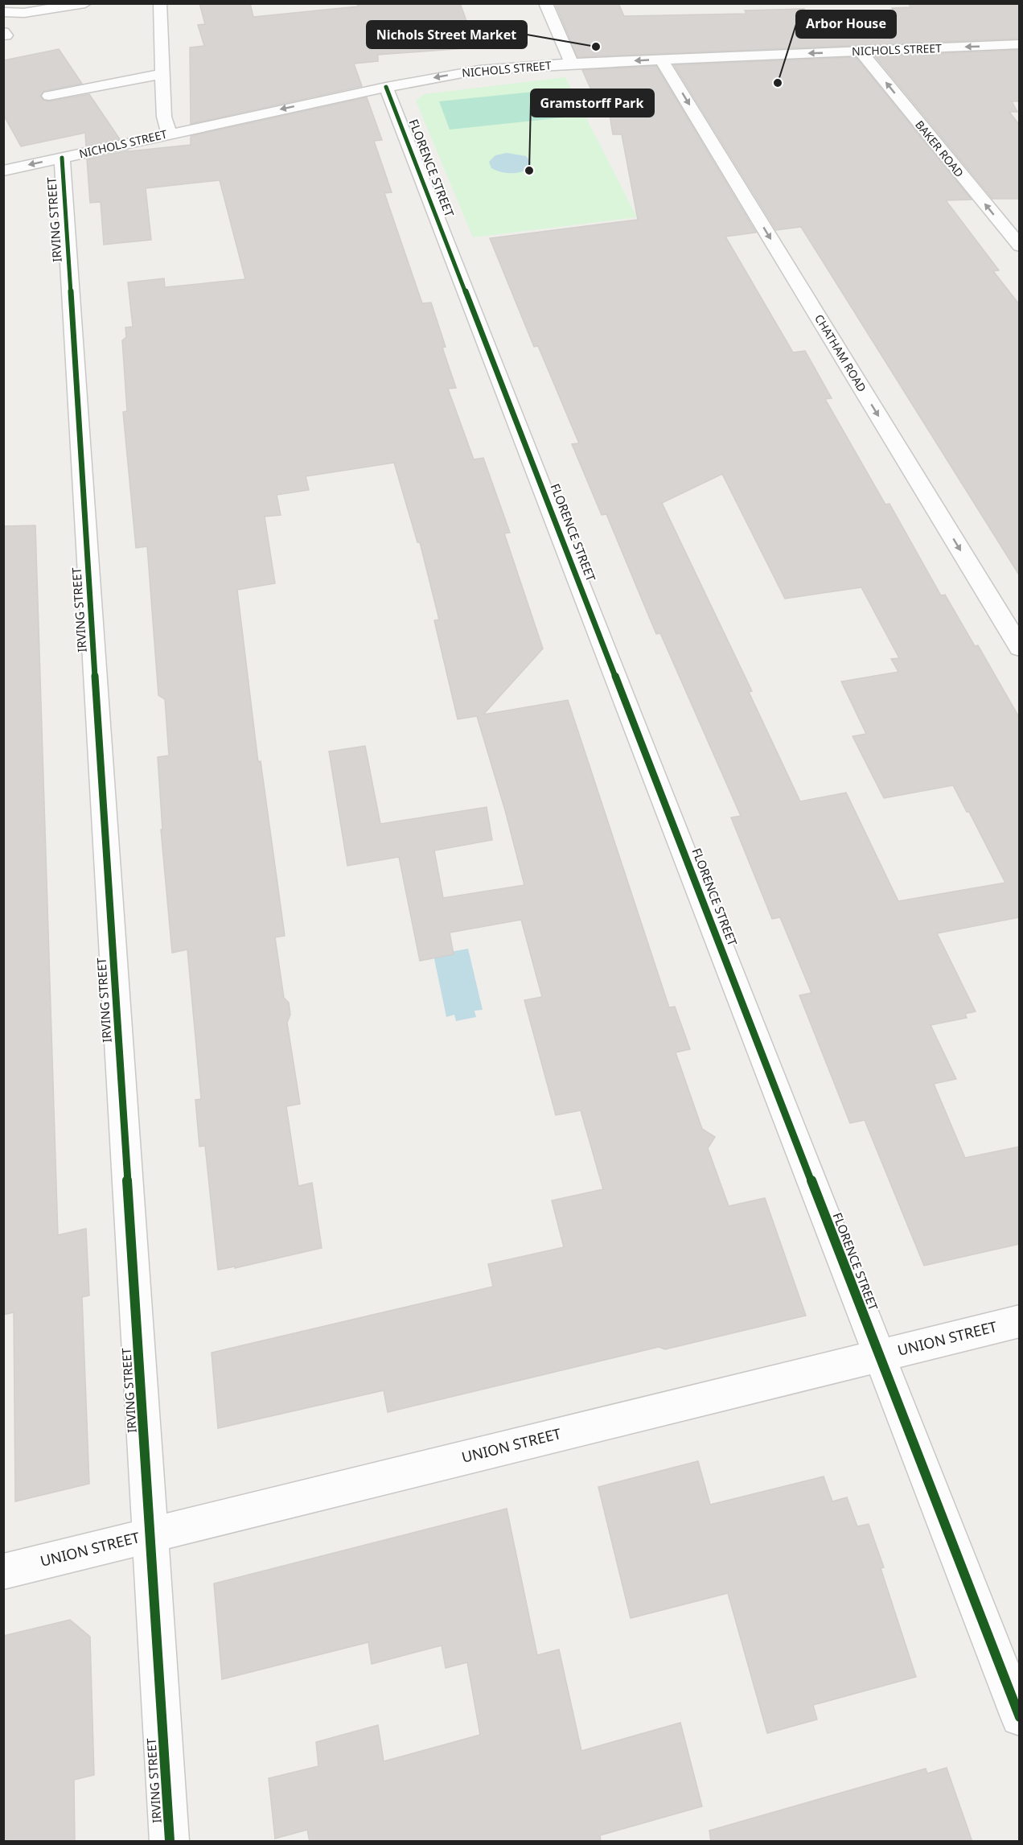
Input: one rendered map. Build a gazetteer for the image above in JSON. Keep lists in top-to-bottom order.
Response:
{
  "streets": {
    "street": [
      "NICHOLS STREET",
      "BAKER ROAD",
      "FLORENCE STREET",
      "IRVING STREET",
      "CHATHAM ROAD",
      "UNION STREET"
    ]
  },
  "crossings": [
    ["NICHOLS STREET", "BAKER ROAD"],
    ["NICHOLS STREET", "FLORENCE STREET"],
    ["NICHOLS STREET", "IRVING STREET"],
    ["NICHOLS STREET", "CHATHAM ROAD"],
    ["FLORENCE STREET", "UNION STREET"],
    ["IRVING STREET", "UNION STREET"]
  ],
  "one_way": ["NICHOLS STREET", "BAKER ROAD", "CHATHAM ROAD"],
  "places": ["Nichols Street Market", "Arbor House", "Gramstorff Park"]
}
